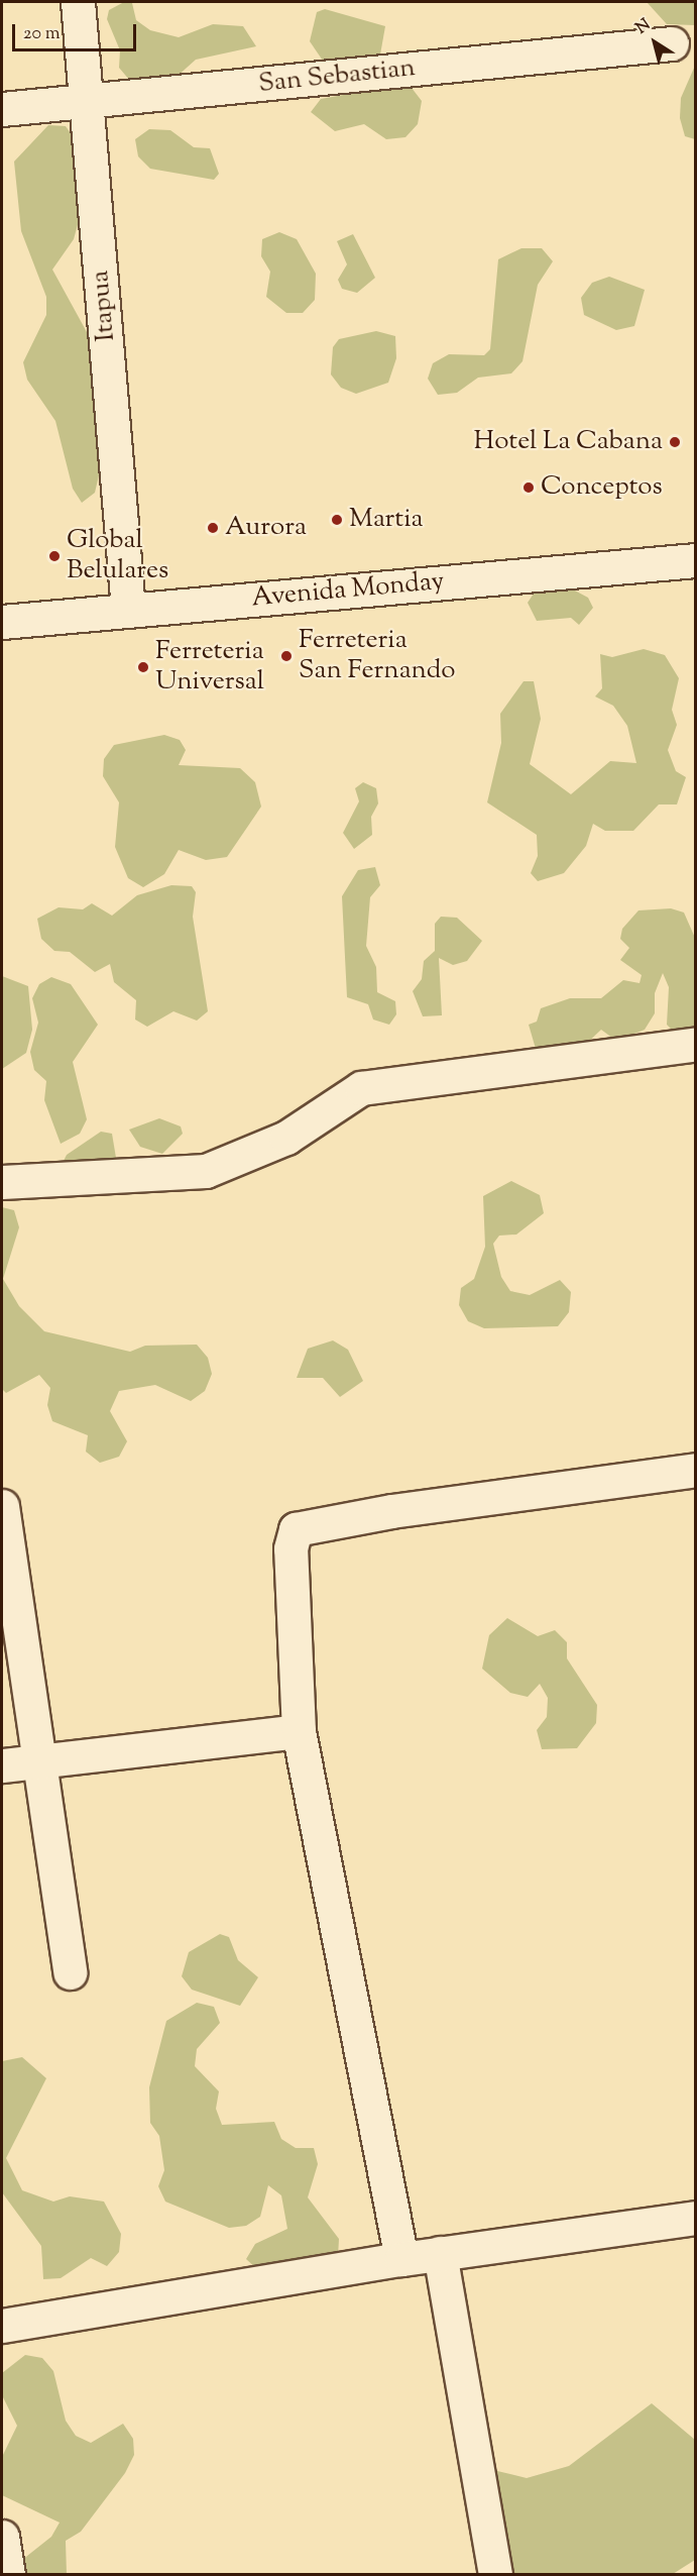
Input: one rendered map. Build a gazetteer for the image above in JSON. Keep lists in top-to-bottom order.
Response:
{
  "streets": {
    "street": ["San Sebastian", "Itapua", "Avenida Monday"]
  },
  "crossings": [
    ["San Sebastian", "Itapua"],
    ["Itapua", "Avenida Monday"]
  ],
  "places": [
    "Hotel La Cabana",
    "Conceptos",
    "Martia",
    "Aurora",
    "Global Belulares",
    "Ferreteria San Fernando",
    "Ferreteria Universal"
  ],
  "scale_bar": "20 m",
  "north": "top left"
}
